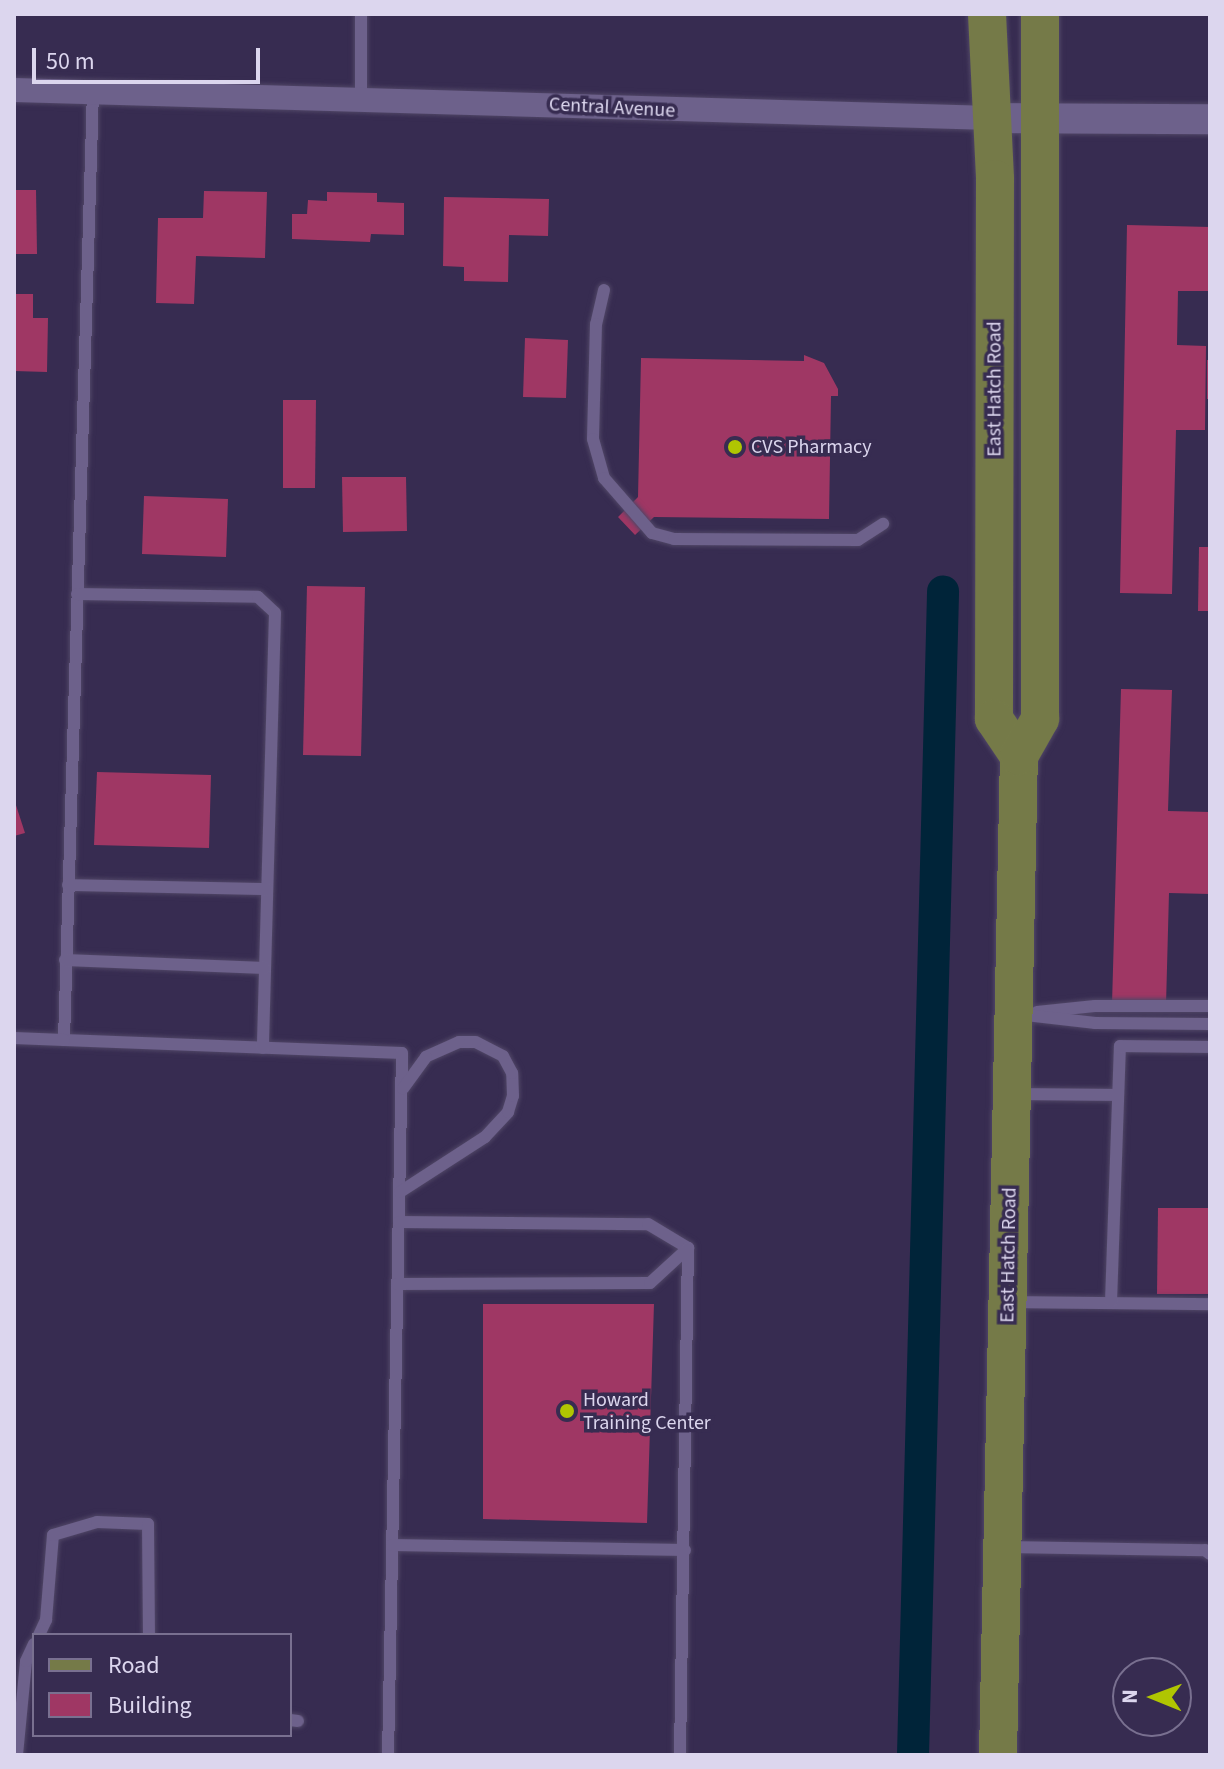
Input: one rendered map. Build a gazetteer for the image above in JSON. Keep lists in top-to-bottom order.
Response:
{
  "streets": {
    "main road": ["East Hatch Road"],
    "street": ["Central Avenue"]
  },
  "crossings": [
    ["Central Avenue", "East Hatch Road"]
  ],
  "places": ["CVS Pharmacy", "Howard Training Center"],
  "legend": ["Road", "Building"],
  "scale_bar": "50 m",
  "north": "left"
}
